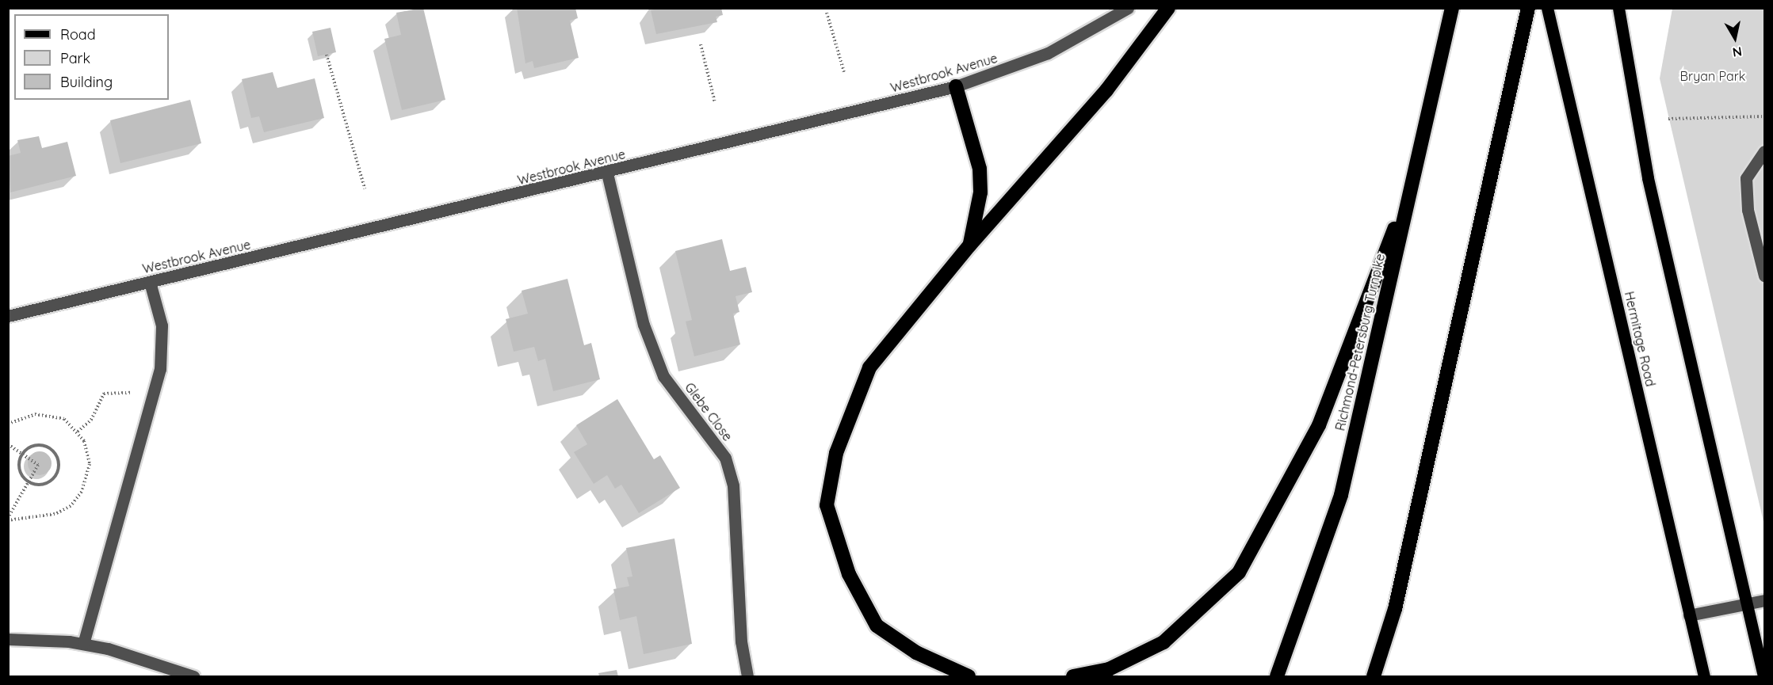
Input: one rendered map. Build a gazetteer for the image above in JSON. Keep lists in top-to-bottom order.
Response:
{
  "streets": {
    "highway": ["Richmond-Petersburg Turnpike"],
    "main road": ["Hermitage Road"],
    "street": ["Westbrook Avenue", "Glebe Close"]
  },
  "crossings": [
    ["Westbrook Avenue", "Glebe Close"]
  ],
  "parks": ["Bryan Park"],
  "legend": ["Road", "Park", "Building"],
  "north": "bottom"
}
